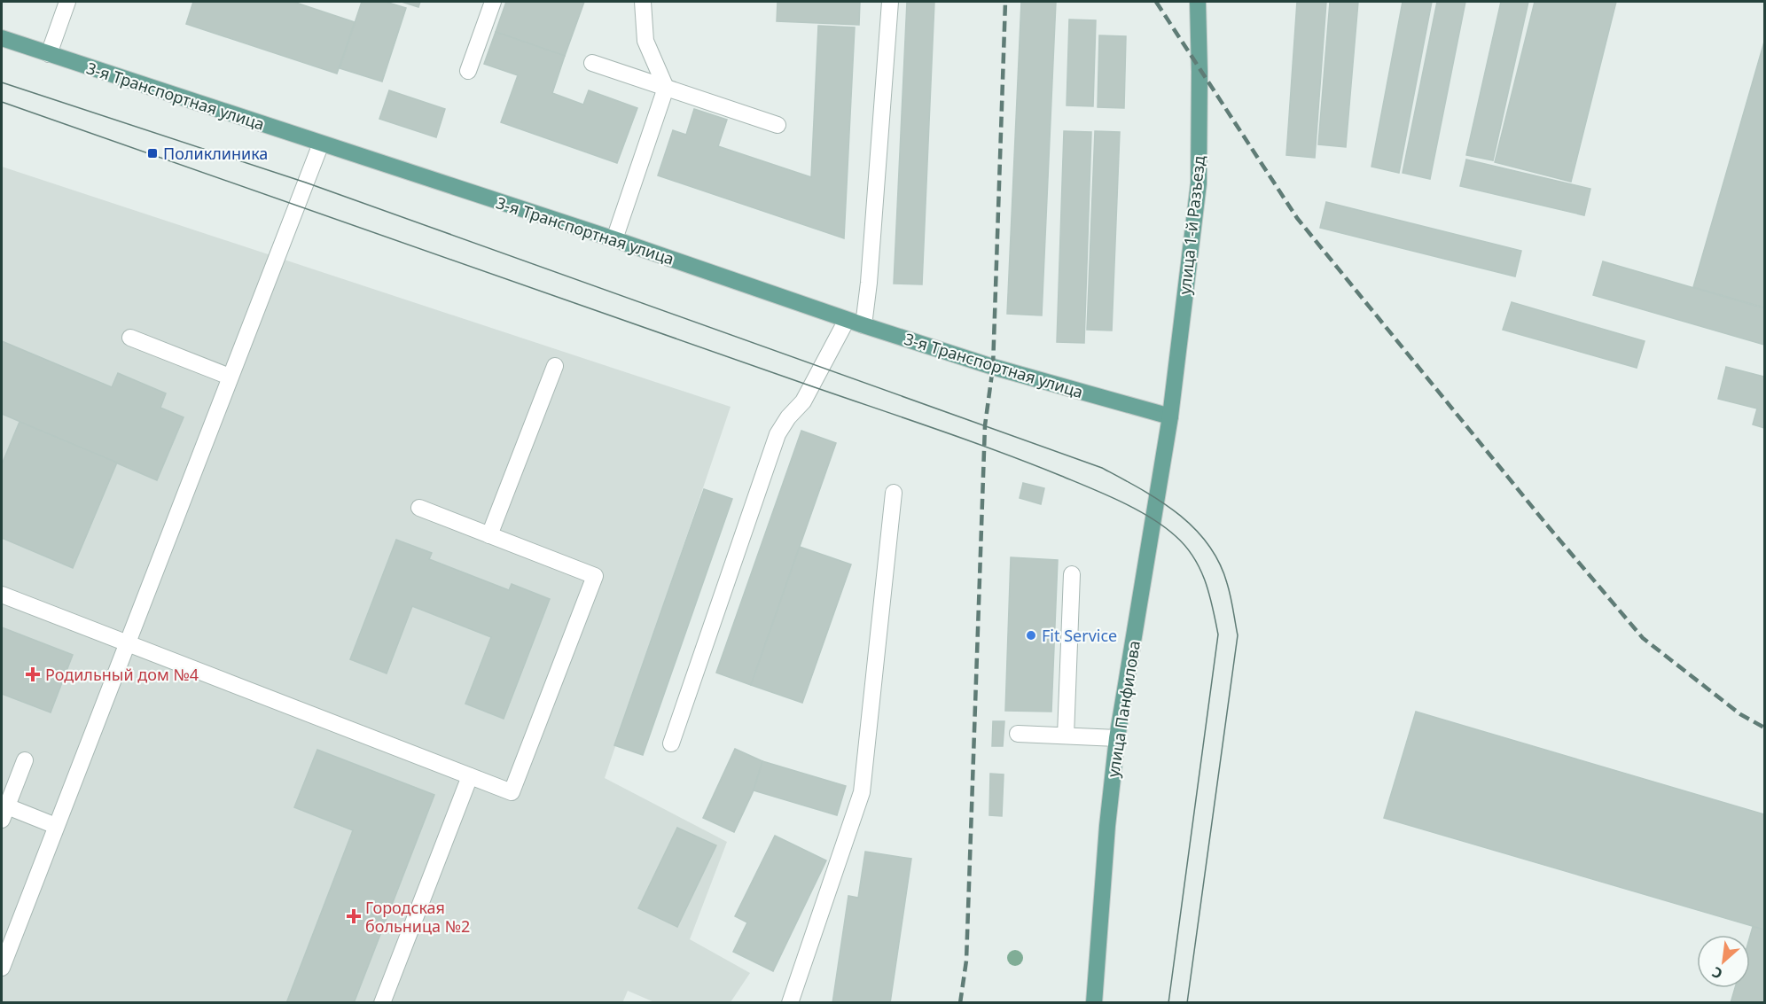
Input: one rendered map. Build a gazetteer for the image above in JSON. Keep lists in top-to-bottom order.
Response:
{
  "streets": {
    "main road": ["3-я Транспортная улица", "улица 1-й Разъезд", "улица Панфилова"]
  },
  "crossings": [
    ["3-я Транспортная улица", "улица 1-й Разъезд"],
    ["3-я Транспортная улица", "улица Панфилова"],
    ["улица 1-й Разъезд", "улица Панфилова"]
  ],
  "places": {
    "transit": ["Поликлиника"],
    "other": ["Fit Service"],
    "health": ["Родильный дом №4", "Городская больница №2"]
  },
  "north": "bottom left"
}
